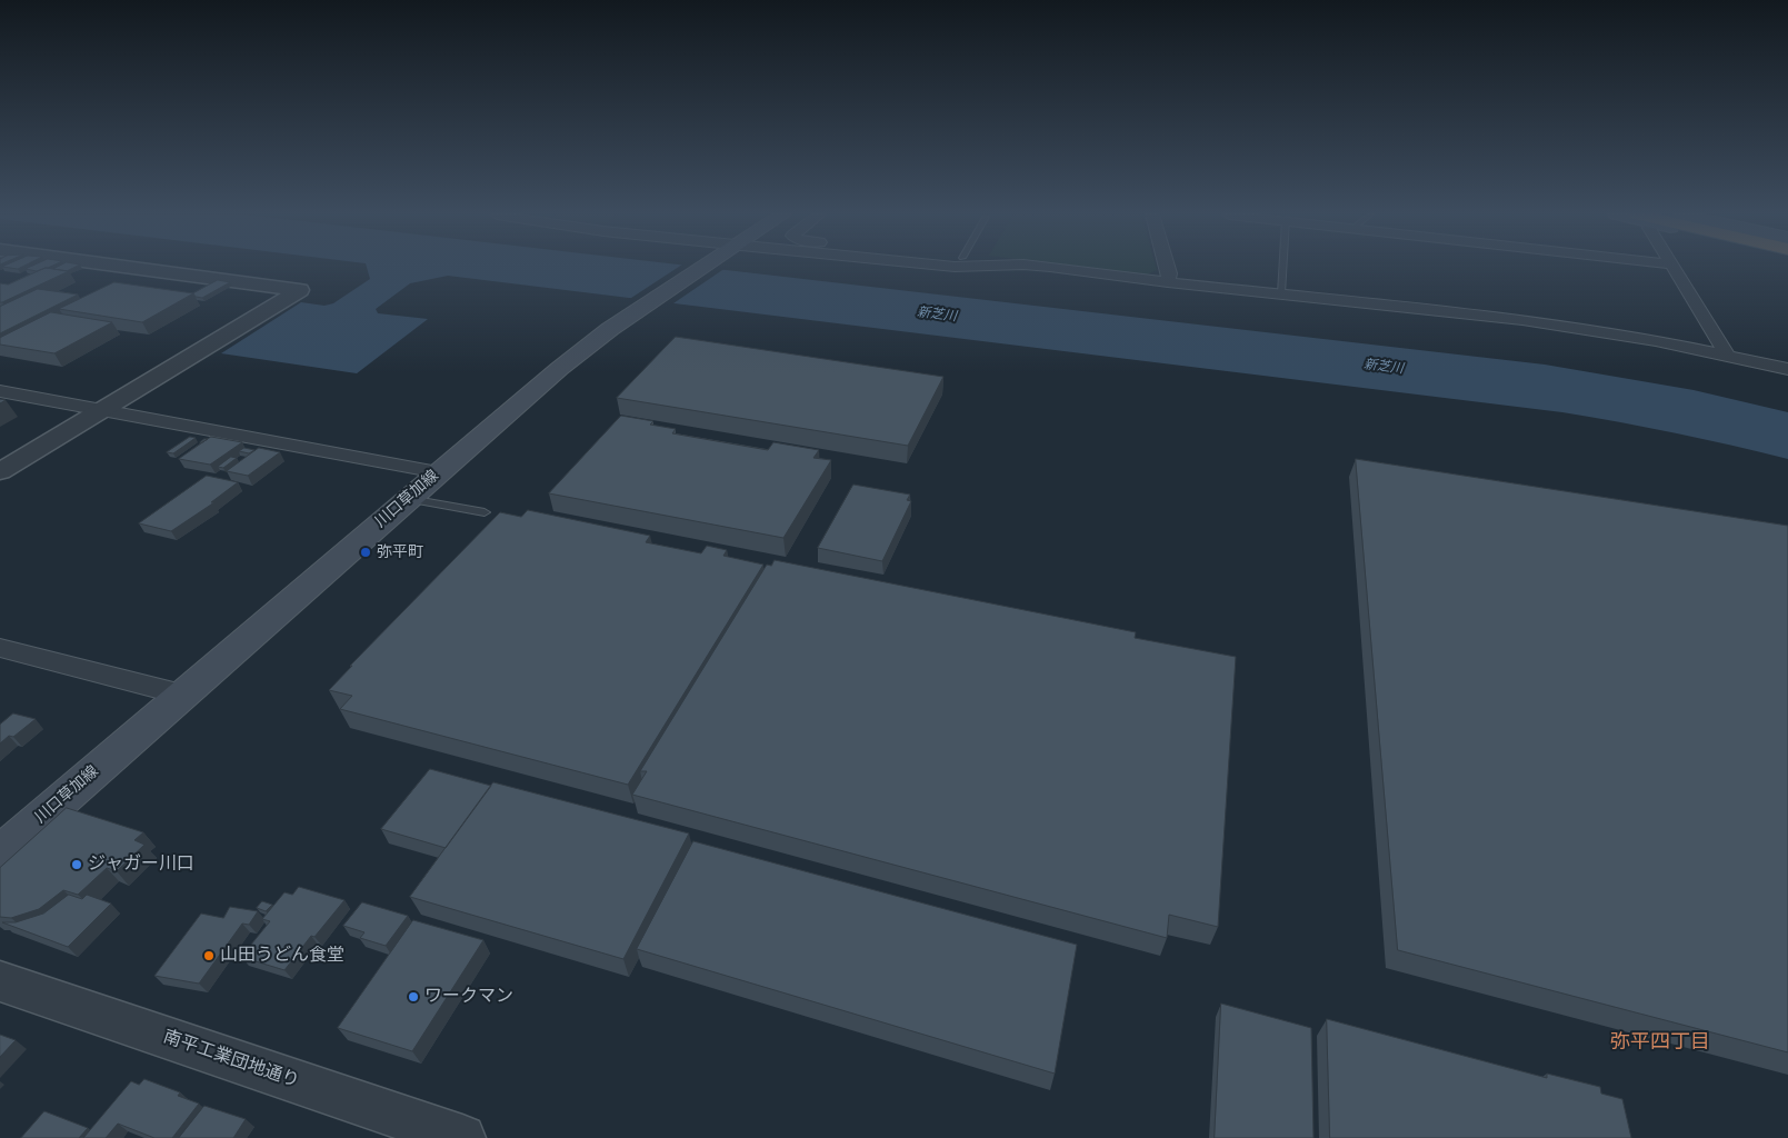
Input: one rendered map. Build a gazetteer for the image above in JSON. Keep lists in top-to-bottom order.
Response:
{
  "streets": {
    "main road": ["川口草加線"],
    "street": ["南平工業団地通り"]
  },
  "districts": ["弥平四丁目"],
  "water": ["新芝川"],
  "places": [
    "弥平町",
    "ジャガー川口",
    "山田うどん食堂",
    "ワークマン"
  ]
}
